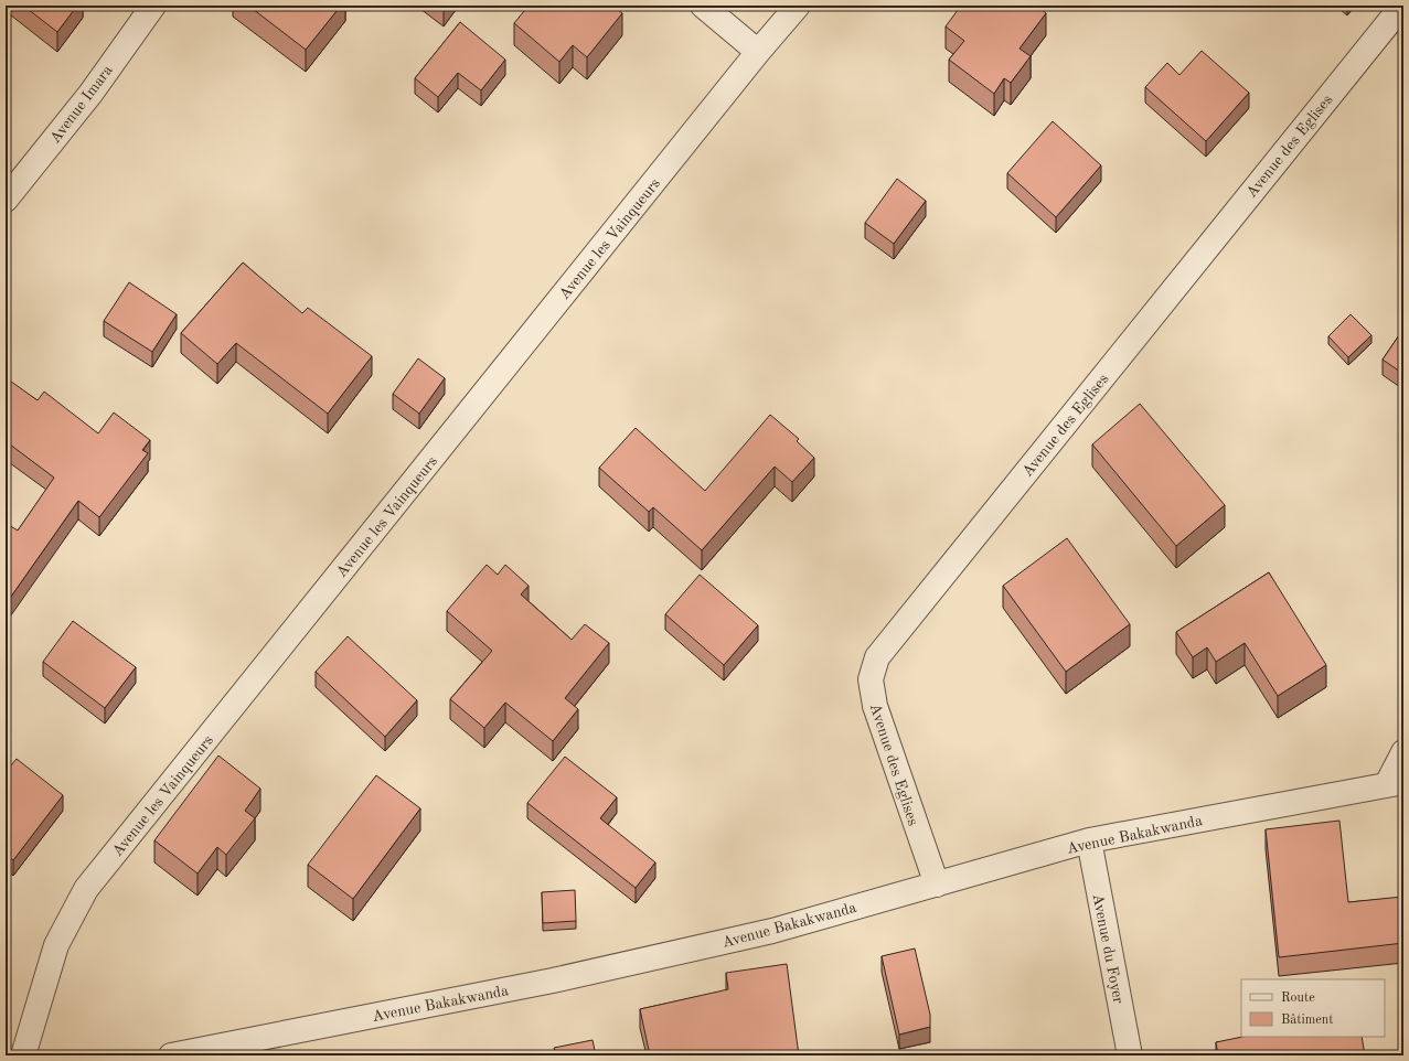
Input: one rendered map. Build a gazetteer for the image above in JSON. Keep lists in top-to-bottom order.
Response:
{
  "streets": {
    "street": [
      "Avenue Imara",
      "Avenue des Eglises",
      "Avenue les Vainqueurs",
      "Avenue Bakakwanda",
      "Avenue du Foyer"
    ]
  },
  "crossings": [
    ["Avenue des Eglises", "Avenue Bakakwanda"],
    ["Avenue Bakakwanda", "Avenue du Foyer"]
  ],
  "legend": ["Route", "Bâtiment"]
}
